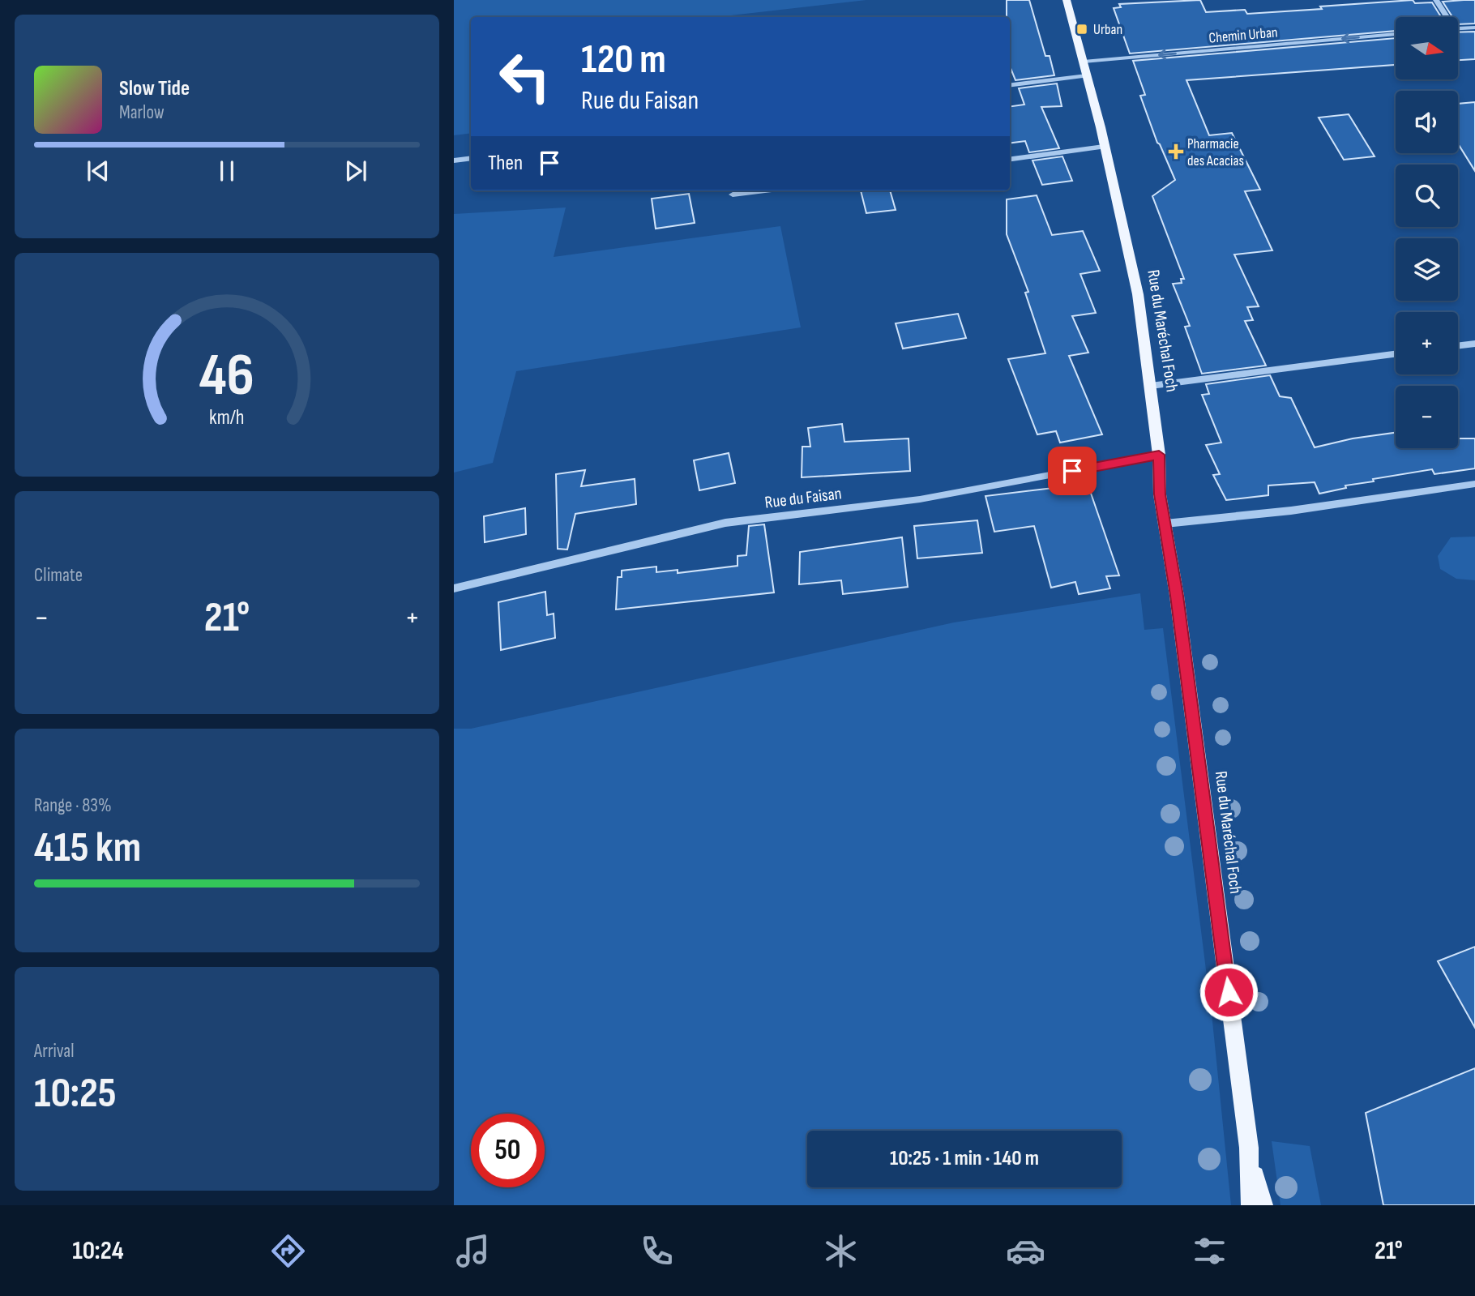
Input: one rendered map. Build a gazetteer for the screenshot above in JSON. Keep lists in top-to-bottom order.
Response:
{
  "streets": {
    "main road": ["Rue du Maréchal Foch"],
    "street": ["Chemin Urban", "Rue du Faisan"]
  },
  "crossings": [
    ["Chemin Urban", "Rue du Maréchal Foch"],
    ["Rue du Maréchal Foch", "Rue du Faisan"]
  ],
  "one_way": ["Chemin Urban"],
  "places": {
    "transit": ["Urban"],
    "health": ["Pharmacie des Acacias"]
  },
  "north": "right",
  "page": {
    "map_buttons": ["+", "−"],
    "turn": ["120 m", "Rue du Faisan"],
    "song": ["Slow Tide", "Marlow"],
    "then": "Then",
    "tile": [
      "Climate",
      ["Range · 83%", "415 km"],
      ["Arrival", "10:25"]
    ],
    "heat": ["−", "21°", "+"],
    "limit": "50",
    "trip": "10:25 · 1 min · 140 m",
    "tabs": ["10:24", "21°"],
    "gauge": ["46", "km/h"]
  }
}
